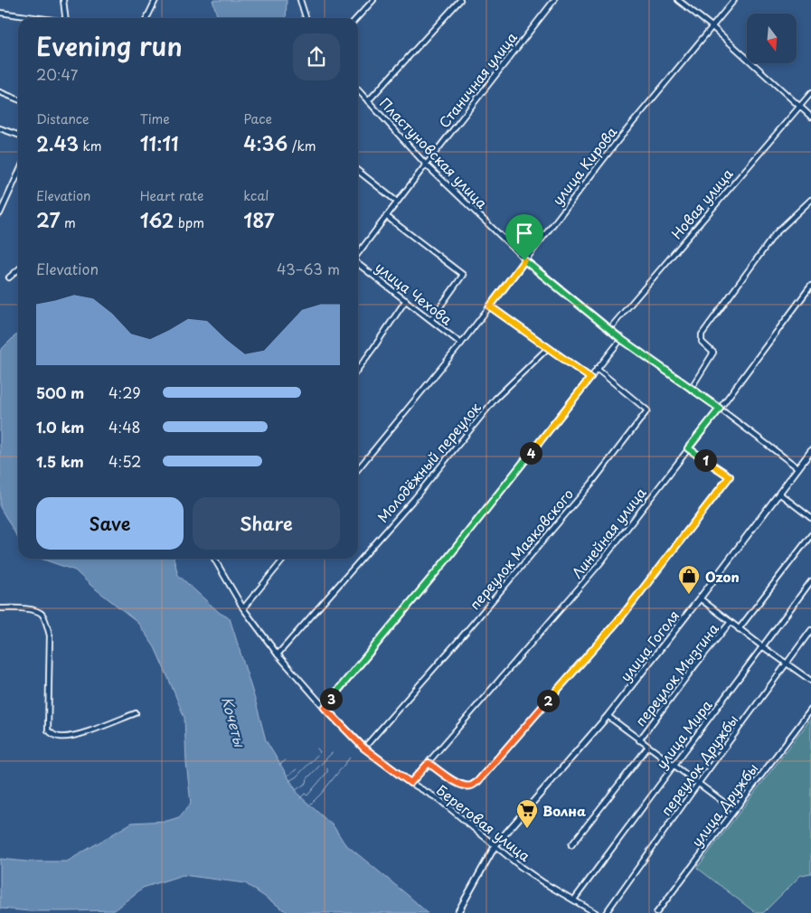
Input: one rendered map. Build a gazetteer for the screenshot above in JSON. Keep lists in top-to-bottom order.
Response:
{
  "streets": {
    "street": [
      "Станичная улица",
      "Пластуновская улица",
      "улица Кирова",
      "Новая улица",
      "улица Чехова",
      "Молодёжный переулок",
      "Линейная улица",
      "переулок Маяковского",
      "улица Гоголя",
      "переулок Мызгина",
      "улица Мира",
      "переулок Дружбы",
      "улица Дружбы",
      "Береговая улица"
    ]
  },
  "crossings": [
    ["Станичная улица", "Пластуновская улица"],
    ["Пластуновская улица", "улица Кирова"],
    ["Пластуновская улица", "Новая улица"],
    ["Пластуновская улица", "Линейная улица"],
    ["Пластуновская улица", "улица Гоголя"],
    ["улица Кирова", "улица Чехова"],
    ["Молодёжный переулок", "Береговая улица"],
    ["Линейная улица", "Береговая улица"],
    ["переулок Маяковского", "Береговая улица"],
    ["улица Гоголя", "Береговая улица"],
    ["улица Мира", "Береговая улица"]
  ],
  "water": ["Кочеты"],
  "places": {
    "shop": ["Ozon"],
    "supermarket": ["Волна"]
  },
  "north": "bottom",
  "page": {
    "heading": ["Evening run", "20:47"],
    "stats": [
      ["Distance", "2.43 km"],
      ["Time", "11:11"],
      ["Pace", "4:36 /km"],
      ["Elevation", "27 m"],
      ["Heart rate", "162 bpm"],
      ["kcal", "187"]
    ],
    "chart": ["Elevation", "43–63 m"],
    "list": [
      {
        "name": "500 m",
        "note": "4:29"
      },
      {
        "name": "1.0 km",
        "note": "4:48"
      },
      {
        "name": "1.5 km",
        "note": "4:52"
      }
    ],
    "pins": [
      "4",
      "1",
      "3",
      "2"
    ],
    "buttons": ["Save", "Share"]
  }
}
